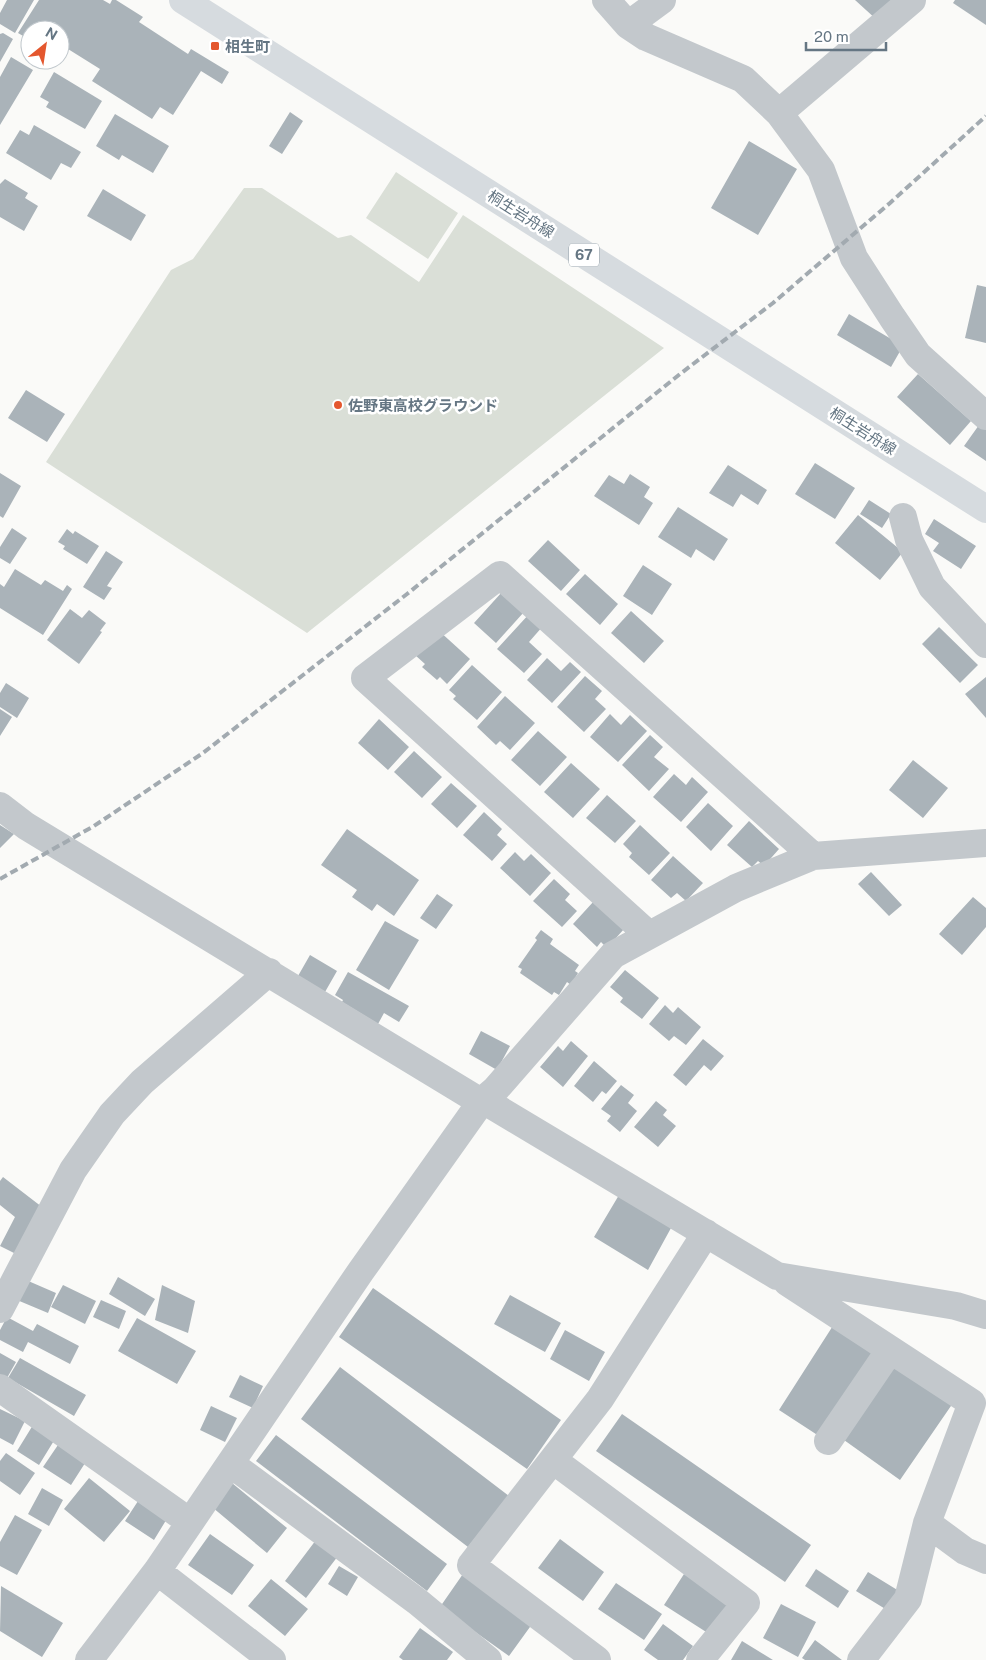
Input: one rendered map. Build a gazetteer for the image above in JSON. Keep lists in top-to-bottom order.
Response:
{
  "streets": {
    "main road": ["桐生岩舟線", "67"]
  },
  "places": {
    "transit": ["相生町"],
    "other": ["佐野東高校グラウンド"]
  },
  "scale_bar": "20 m",
  "north": "top right"
}
